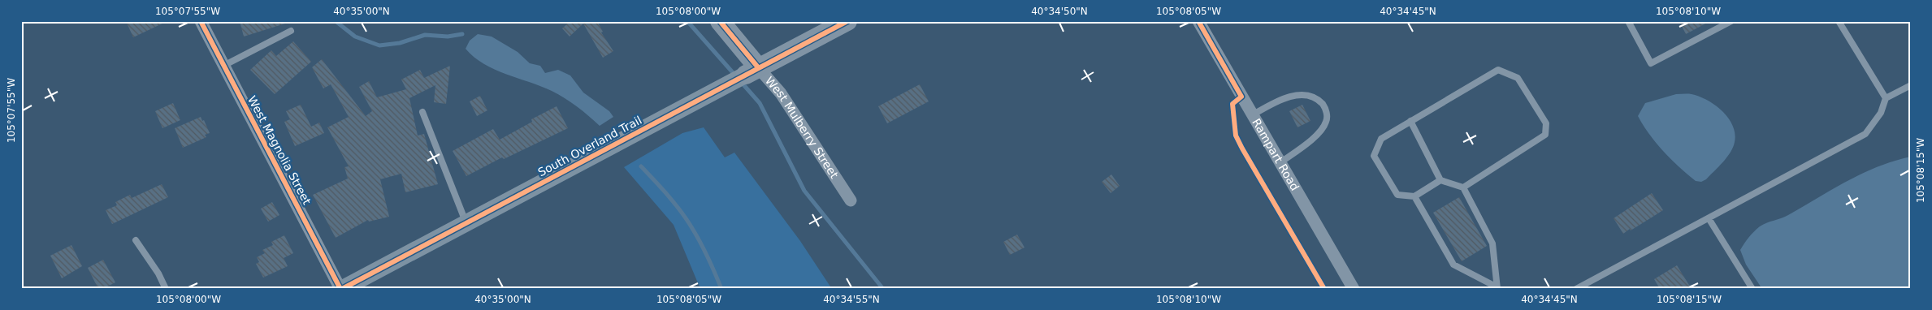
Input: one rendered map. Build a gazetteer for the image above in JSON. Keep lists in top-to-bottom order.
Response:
{
  "streets": {
    "main road": ["West Mulberry Street", "South Overland Trail"],
    "street": ["West Magnolia Street", "Rampart Road"]
  },
  "crossings": [
    ["West Mulberry Street", "South Overland Trail"],
    ["South Overland Trail", "West Magnolia Street"]
  ],
  "coordinates": [
    "105°07'55\"W",
    "40°35'00\"N",
    "105°08'00\"W",
    "40°34'50\"N",
    "105°08'05\"W",
    "40°34'45\"N",
    "105°08'10\"W",
    "105°08'15\"W",
    "40°34'55\"N"
  ]
}
